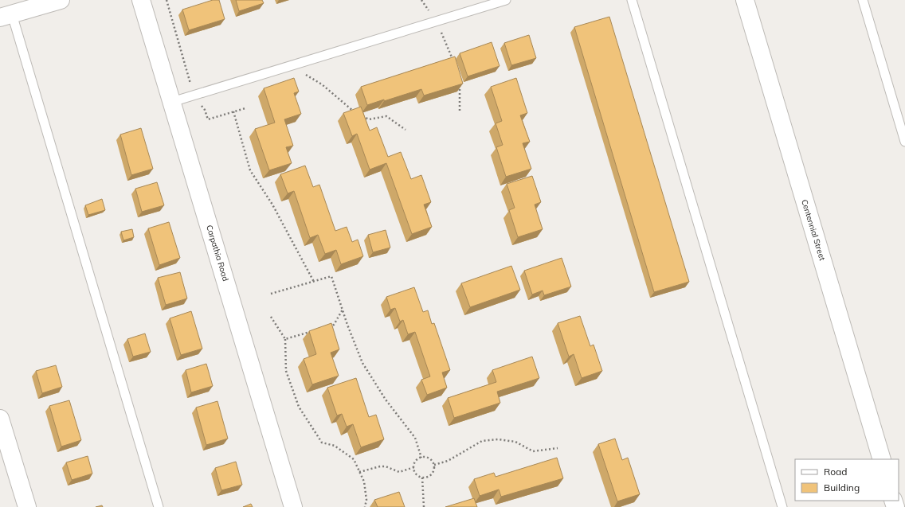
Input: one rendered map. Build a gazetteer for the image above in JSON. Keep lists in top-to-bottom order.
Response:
{
  "streets": {
    "street": ["Centennial Street", "Carpathia Road"]
  },
  "legend": ["Road", "Building"]
}
